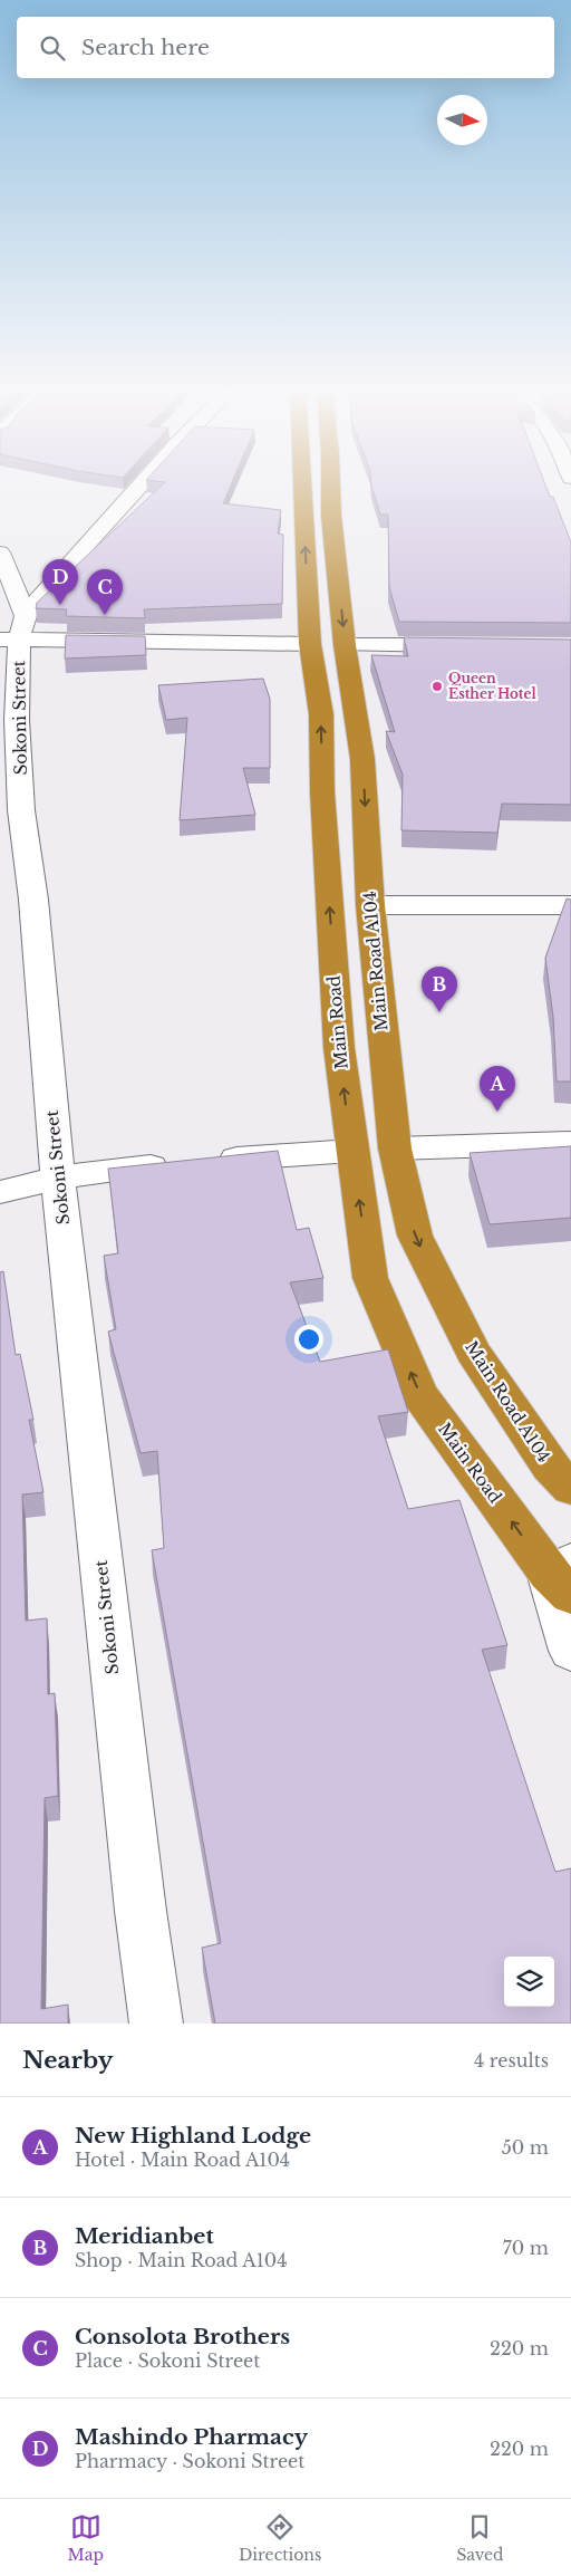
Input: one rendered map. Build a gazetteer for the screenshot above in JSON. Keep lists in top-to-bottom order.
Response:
{
  "streets": {
    "highway": ["Main Road A104", "Main Road"],
    "street": ["Sokoni Street"]
  },
  "one_way": ["Main Road A104", "Main Road"],
  "places": ["Queen Esther Hotel"],
  "north": "right",
  "page": {
    "search": "Search here",
    "pins": [
      "D",
      "C",
      "B",
      "A"
    ],
    "heading": ["Nearby", "4 results"],
    "list": [
      {
        "mark": "A",
        "name": "New Highland Lodge",
        "note": "Hotel · Main Road A104",
        "value": "50 m"
      },
      {
        "mark": "B",
        "name": "Meridianbet",
        "note": "Shop · Main Road A104",
        "value": "70 m"
      },
      {
        "mark": "C",
        "name": "Consolota Brothers",
        "note": "Place · Sokoni Street",
        "value": "220 m"
      },
      {
        "mark": "D",
        "name": "Mashindo Pharmacy",
        "note": "Pharmacy · Sokoni Street",
        "value": "220 m"
      }
    ],
    "nav": ["Map", "Directions", "Saved"]
  }
}
